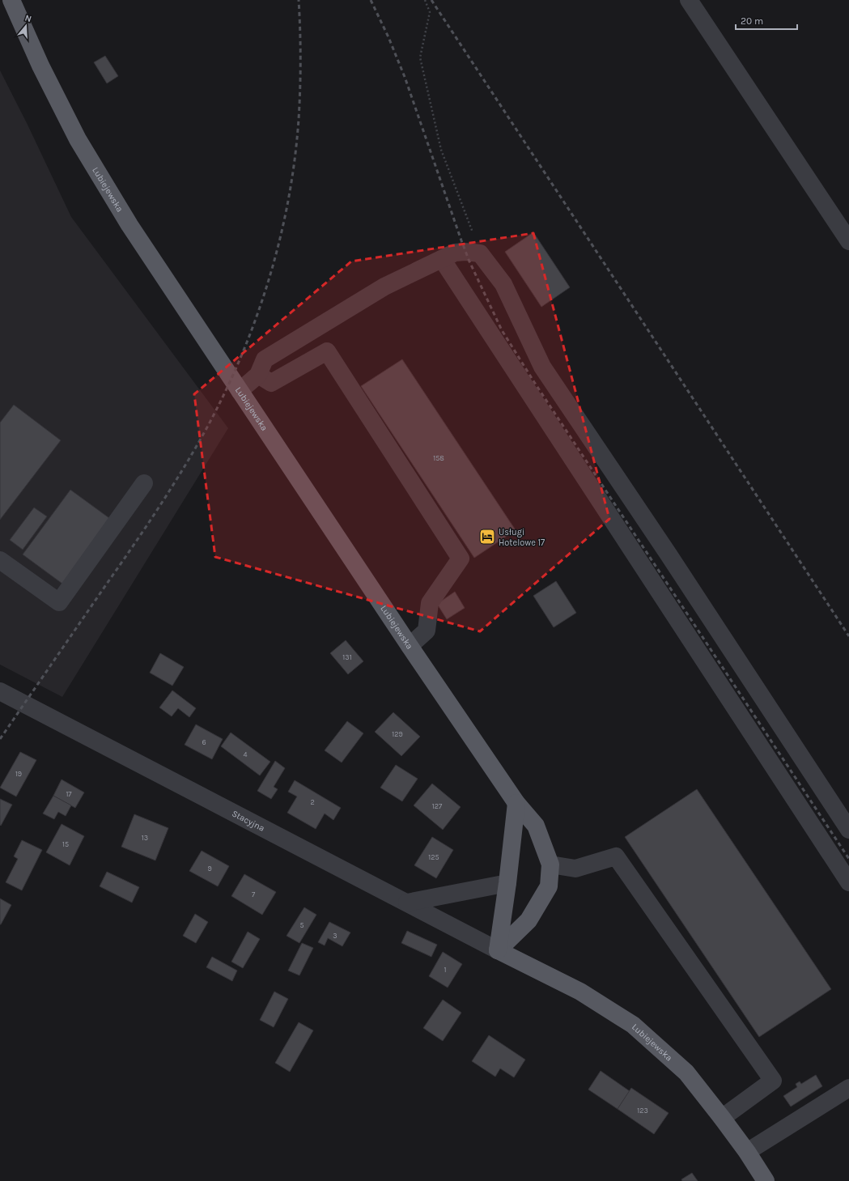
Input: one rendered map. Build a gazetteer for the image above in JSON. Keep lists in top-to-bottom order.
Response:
{
  "streets": {
    "main road": ["Lubiejewska"],
    "street": ["Stacyjna"]
  },
  "crossings": [
    ["Lubiejewska", "Stacyjna"]
  ],
  "places": {
    "hotel": ["Usługi Hotelowe 17"]
  },
  "house_numbers": [
    "158",
    "131",
    "129",
    "6",
    "4",
    "19",
    "17",
    "2",
    "127",
    "13",
    "15",
    "125",
    "9",
    "7",
    "5",
    "3",
    "1",
    "123"
  ],
  "scale_bar": "20 m",
  "north": "top"
}
